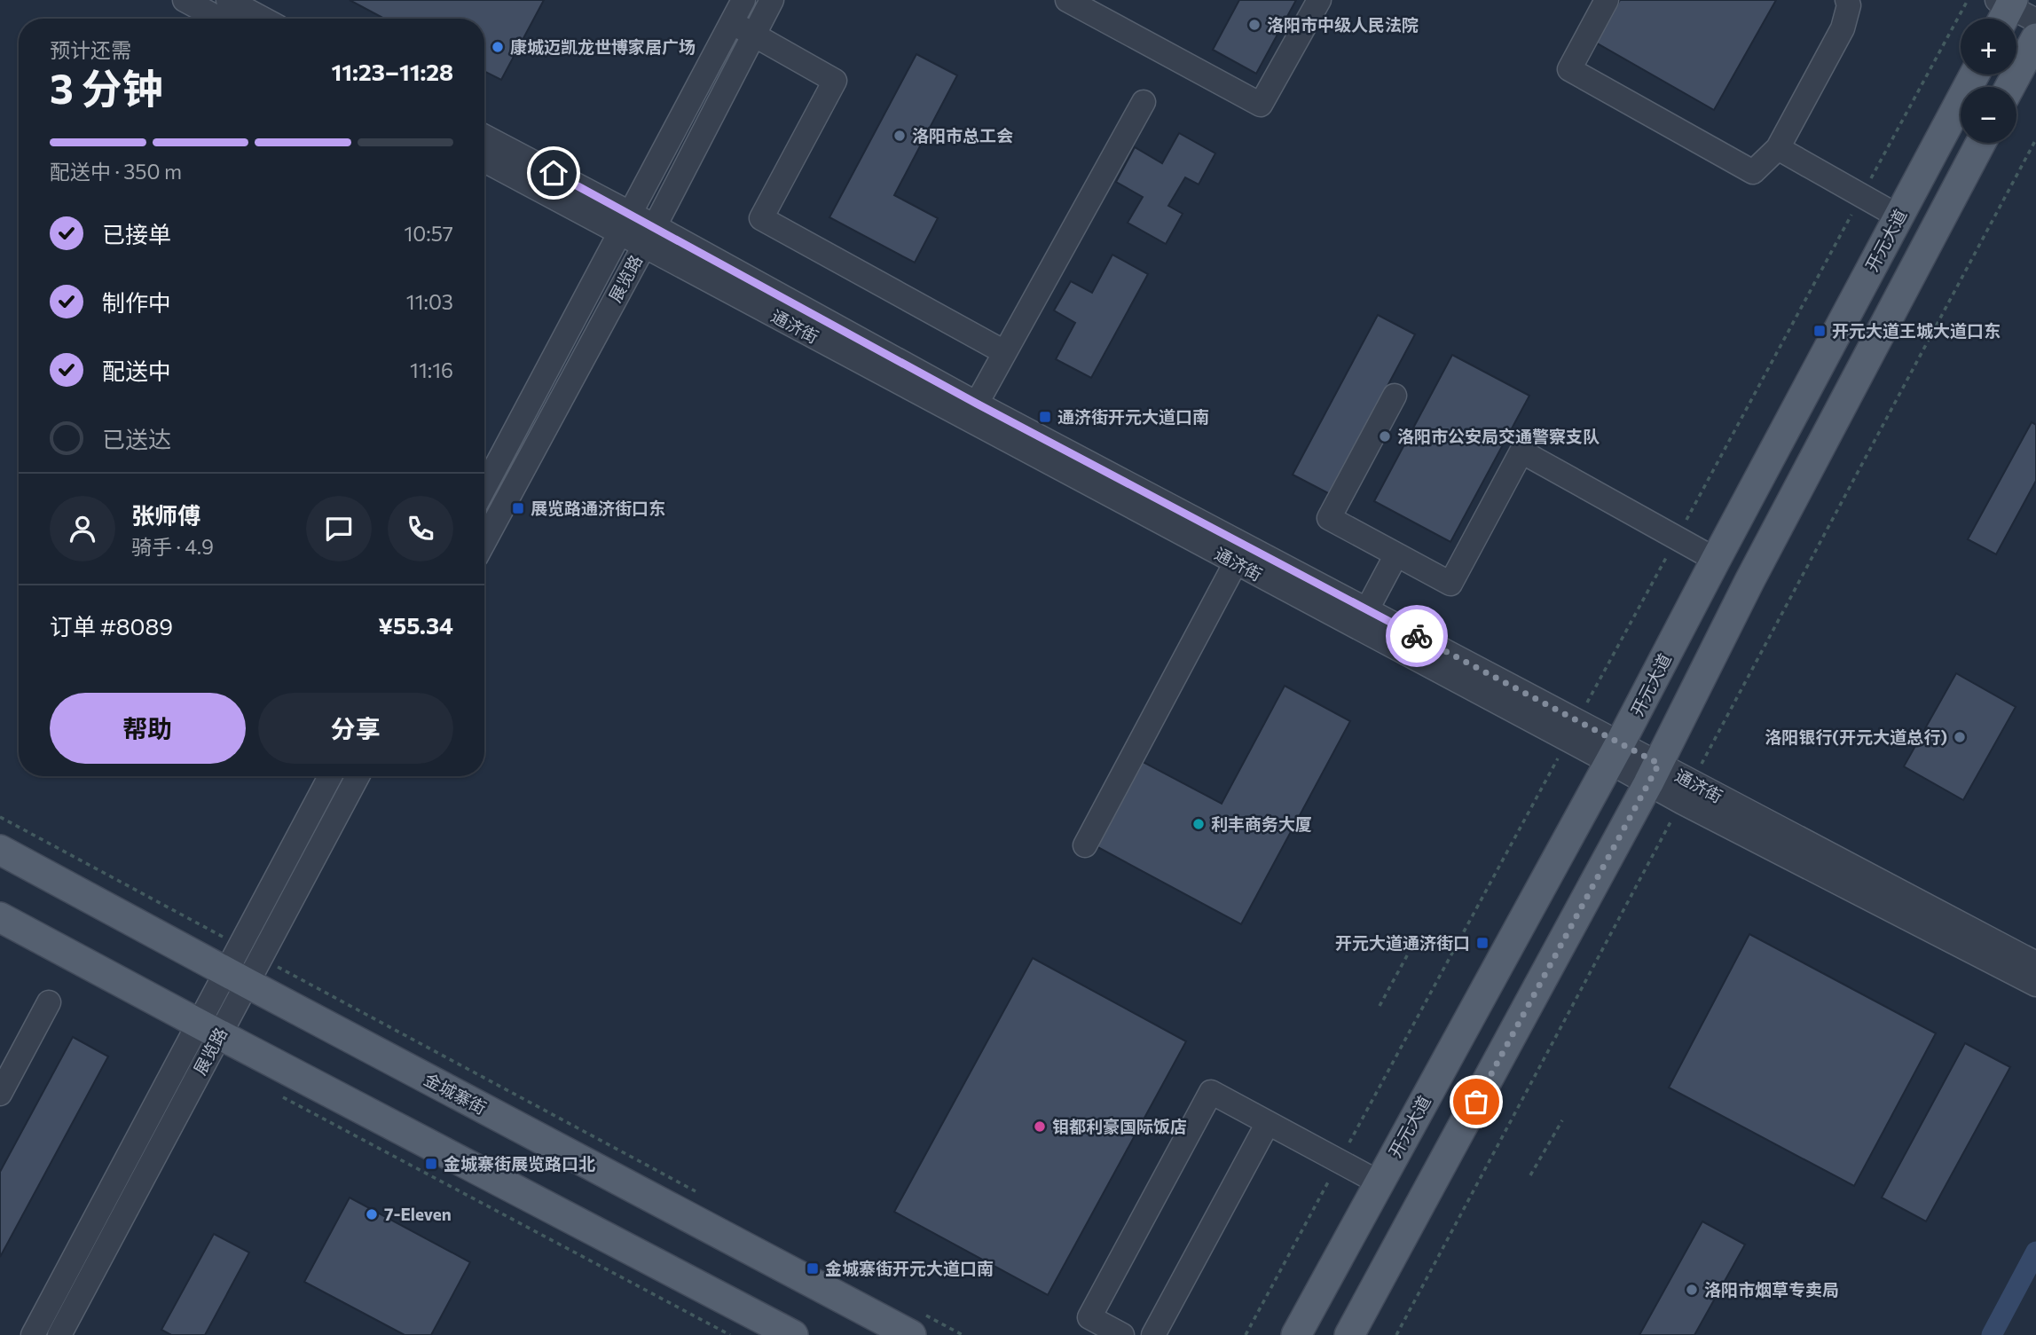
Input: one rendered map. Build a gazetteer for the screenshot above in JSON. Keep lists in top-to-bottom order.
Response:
{
  "streets": {
    "main road": ["开元大道", "金城寨街"],
    "street": ["展览路", "通济街"]
  },
  "crossings": [
    ["开元大道", "通济街"],
    ["展览路", "通济街"],
    ["展览路", "金城寨街"]
  ],
  "places": {
    "other": [
      "洛阳市中级人民法院",
      "康城迈凯龙世博家居广场",
      "洛阳市总工会",
      "洛阳市公安局交通警察支队",
      "洛阳银行(开元大道总行)",
      "利丰商务大厦",
      "钼都利豪国际饭店",
      "7-Eleven",
      "洛阳市烟草专卖局"
    ],
    "transit": [
      "开元大道王城大道口东",
      "通济街开元大道口南",
      "展览路通济街口东",
      "开元大道通济街口",
      "金城寨街展览路口北",
      "金城寨街开元大道口南"
    ]
  },
  "page": {
    "map_buttons": ["+", "−"],
    "heading": ["3 分钟", "预计还需", "11:23–11:28"],
    "panel": [
      "张师傅",
      "骑手 · 4.9",
      "订单 #8089",
      "¥55.34"
    ],
    "bar": "配送中 · 350 m",
    "list": [
      ["已接单", "10:57"],
      ["制作中", "11:03"],
      ["配送中", "11:16"],
      "已送达"
    ],
    "buttons": ["帮助", "分享"]
  }
}
